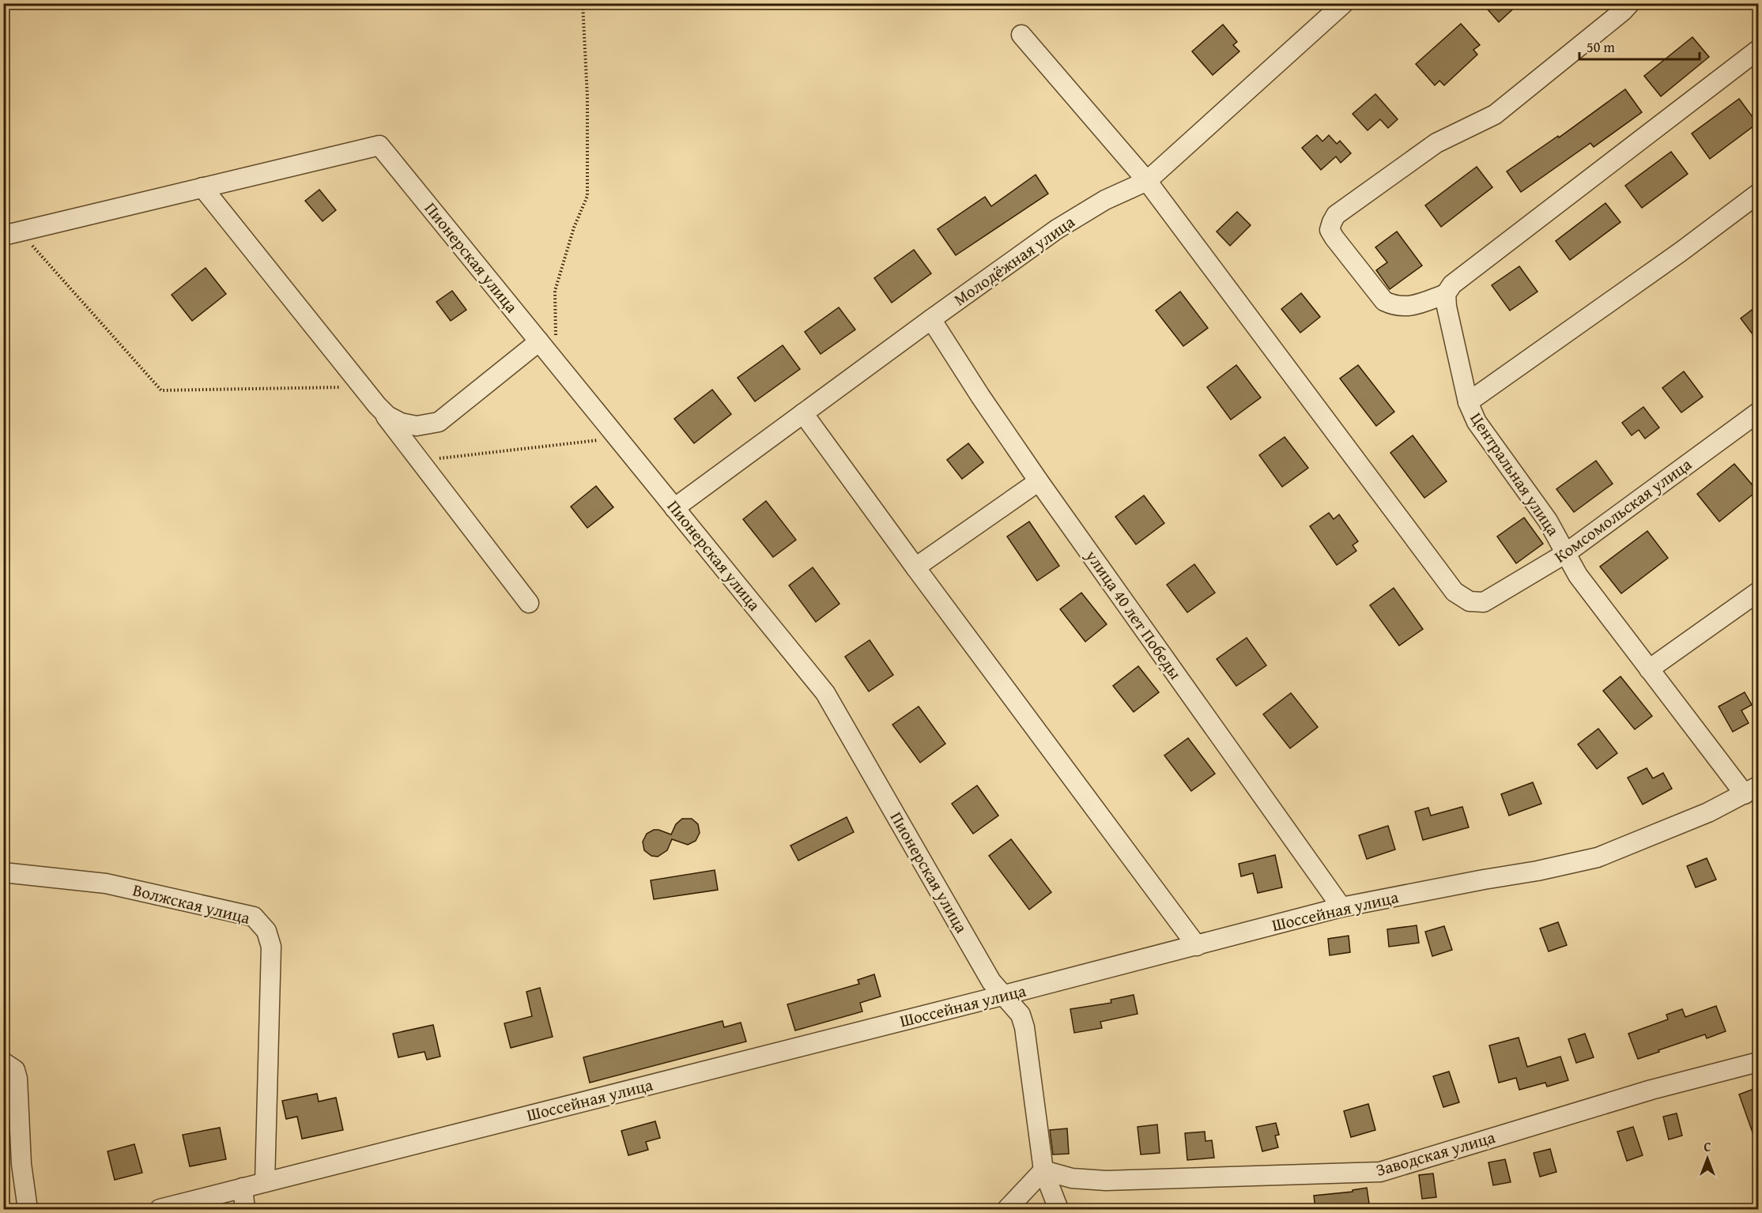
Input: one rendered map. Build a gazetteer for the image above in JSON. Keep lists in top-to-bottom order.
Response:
{
  "streets": {
    "street": [
      "Пионерская улица",
      "Молодёжная улица",
      "Центральная улица",
      "Комсомольская улица",
      "улица 40 лет Победы",
      "Волжская улица",
      "Шоссейная улица",
      "Заводская улица"
    ]
  },
  "crossings": [
    ["Пионерская улица", "Молодёжная улица"],
    ["Пионерская улица", "Шоссейная улица"],
    ["Пионерская улица", "Заводская улица"],
    ["Молодёжная улица", "Комсомольская улица"],
    ["Молодёжная улица", "улица 40 лет Победы"],
    ["Центральная улица", "Комсомольская улица"],
    ["Центральная улица", "Шоссейная улица"],
    ["улица 40 лет Победы", "Шоссейная улица"],
    ["Волжская улица", "Шоссейная улица"]
  ],
  "scale_bar": "50 m",
  "north": "top"
}
